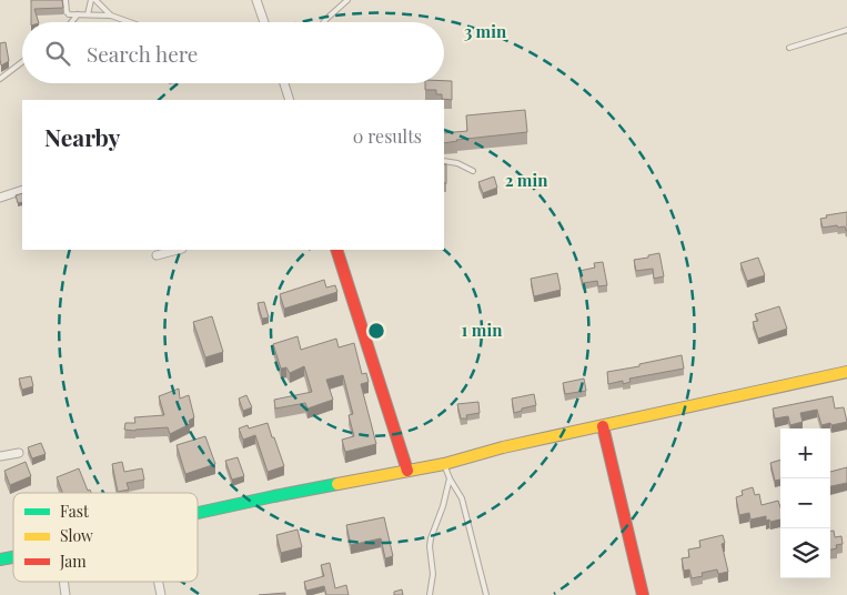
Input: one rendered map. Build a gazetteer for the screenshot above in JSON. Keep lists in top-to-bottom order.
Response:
{
  "legend": ["Fast", "Slow", "Jam"],
  "page": {
    "search": "Search here",
    "heading": ["Nearby", "0 results"],
    "map_buttons": ["+", "−"]
  },
  "rings": ["3 min", "2 min", "1 min"]
}
